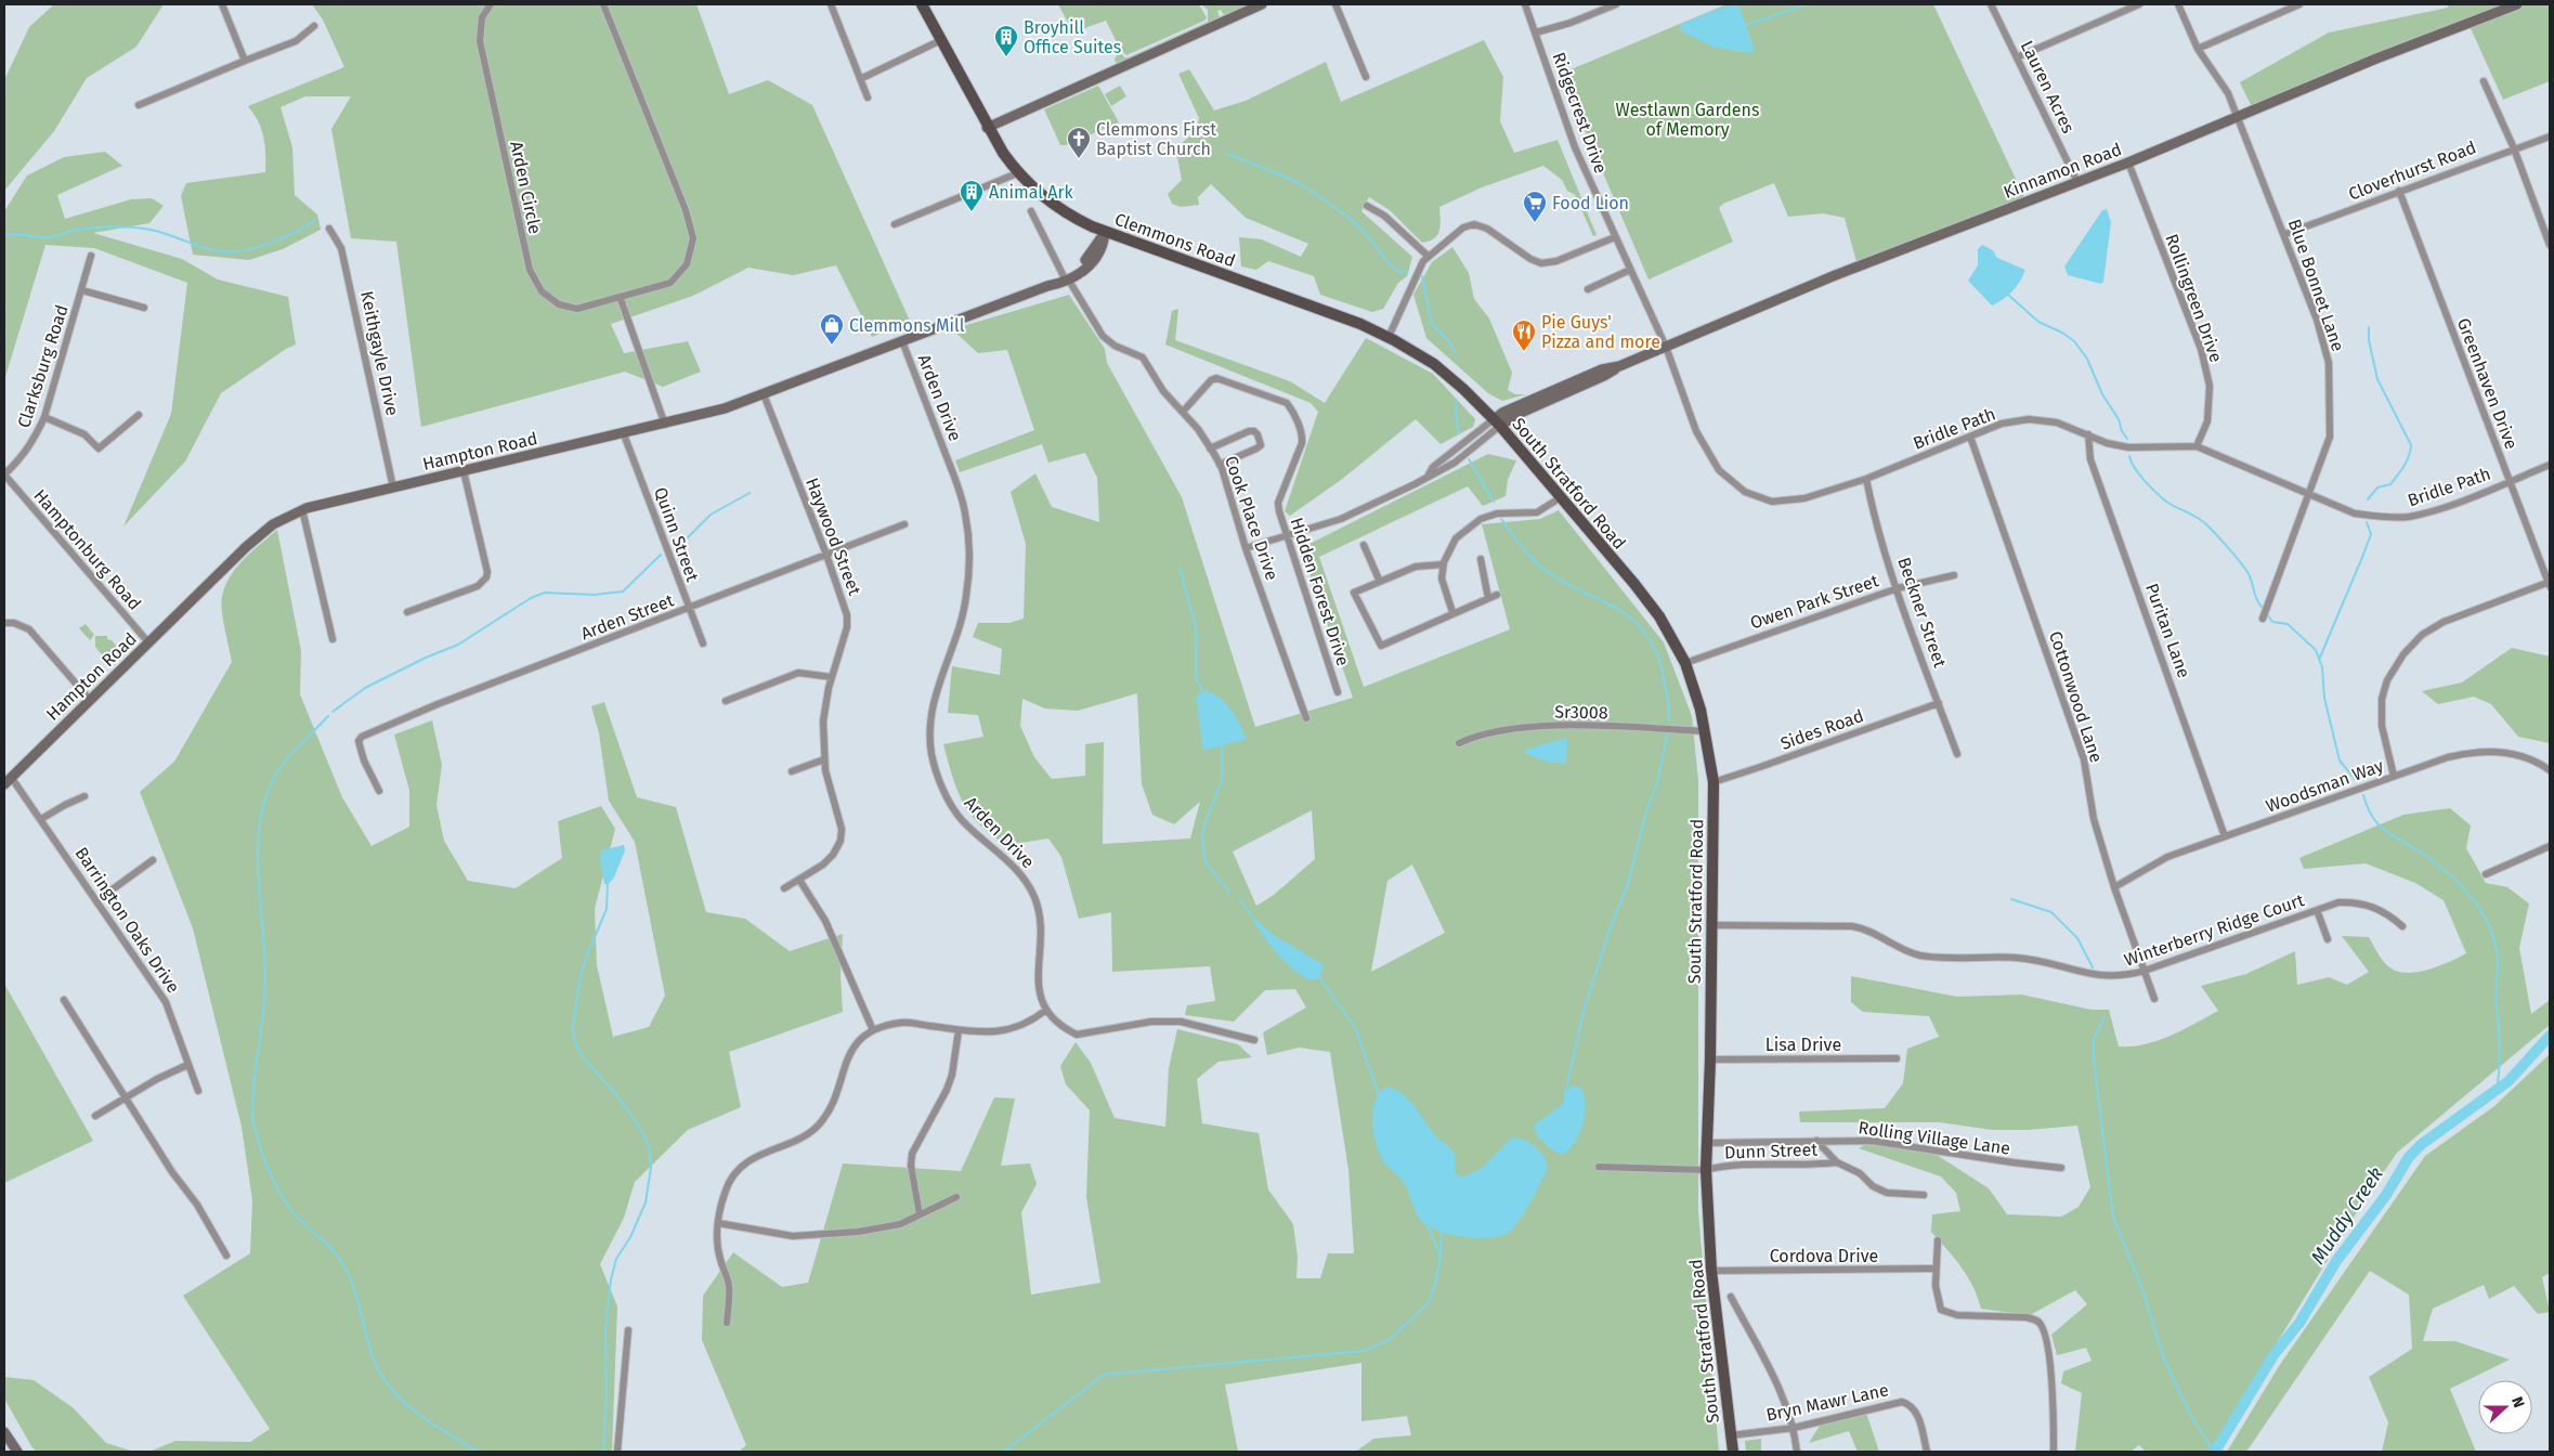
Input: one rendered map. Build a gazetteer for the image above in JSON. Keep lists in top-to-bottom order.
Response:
{
  "streets": {
    "main road": [
      "Kinnamon Road",
      "Clemmons Road",
      "Hampton Road",
      "South Stratford Road"
    ],
    "street": [
      "Lauren Acres",
      "Ridgecrest Drive",
      "Cloverhurst Road",
      "Arden Circle",
      "Blue Bonnet Lane",
      "Rollingreen Drive",
      "Keithgayle Drive",
      "Clarksburg Road",
      "Greenhaven Drive",
      "Arden Drive",
      "Bridle Path",
      "Cook Place Drive",
      "Quinn Street",
      "Haywood Street",
      "Hamptonburg Road",
      "Hidden Forest Drive",
      "Owen Park Street",
      "Beckner Street",
      "Arden Street",
      "Puritan Lane",
      "Cottonwood Lane",
      "Sr3008",
      "Sides Road",
      "Woodsman Way",
      "Barrington Oaks Drive",
      "Winterberry Ridge Court",
      "Lisa Drive",
      "Rolling Village Lane",
      "Dunn Street",
      "Cordova Drive",
      "Bryn Mawr Lane"
    ]
  },
  "crossings": [
    ["Lauren Acres", "Kinnamon Road"],
    ["Ridgecrest Drive", "Kinnamon Road"],
    ["Ridgecrest Drive", "Bridle Path"],
    ["Kinnamon Road", "Clemmons Road"],
    ["Kinnamon Road", "Blue Bonnet Lane"],
    ["Kinnamon Road", "Rollingreen Drive"],
    ["Kinnamon Road", "Bridle Path"],
    ["Kinnamon Road", "South Stratford Road"],
    ["Kinnamon Road", "Cook Place Drive"],
    ["Kinnamon Road", "Hidden Forest Drive"],
    ["Cloverhurst Road", "Blue Bonnet Lane"],
    ["Cloverhurst Road", "Greenhaven Drive"],
    ["Clemmons Road", "Hampton Road"],
    ["Clemmons Road", "South Stratford Road"],
    ["Blue Bonnet Lane", "Bridle Path"],
    ["Rollingreen Drive", "Bridle Path"],
    ["Keithgayle Drive", "Hampton Road"],
    ["Clarksburg Road", "Hamptonburg Road"],
    ["Greenhaven Drive", "Bridle Path"],
    ["Arden Drive", "Hampton Road"],
    ["Bridle Path", "Beckner Street"],
    ["Bridle Path", "Puritan Lane"],
    ["Bridle Path", "Cottonwood Lane"],
    ["Hampton Road", "Cook Place Drive"],
    ["Hampton Road", "Quinn Street"],
    ["Hampton Road", "Haywood Street"],
    ["Hampton Road", "Hamptonburg Road"],
    ["Hampton Road", "Barrington Oaks Drive"],
    ["South Stratford Road", "Owen Park Street"],
    ["South Stratford Road", "Sr3008"],
    ["South Stratford Road", "Sides Road"],
    ["South Stratford Road", "Winterberry Ridge Court"],
    ["South Stratford Road", "Lisa Drive"],
    ["South Stratford Road", "Rolling Village Lane"],
    ["South Stratford Road", "Dunn Street"],
    ["South Stratford Road", "Cordova Drive"],
    ["South Stratford Road", "Bryn Mawr Lane"],
    ["Cook Place Drive", "Hidden Forest Drive"],
    ["Quinn Street", "Arden Street"],
    ["Haywood Street", "Arden Street"],
    ["Owen Park Street", "Beckner Street"],
    ["Beckner Street", "Sides Road"],
    ["Puritan Lane", "Woodsman Way"],
    ["Cottonwood Lane", "Woodsman Way"],
    ["Cottonwood Lane", "Winterberry Ridge Court"]
  ],
  "water": ["Muddy Creek"],
  "parks": ["Westlawn Gardens of Memory"],
  "places": {
    "building": ["Broyhill Office Suites", "Animal Ark"],
    "church": ["Clemmons First Baptist Church"],
    "supermarket": ["Food Lion"],
    "shop": ["Clemmons Mill"],
    "restaurant": ["Pie Guys' Pizza and more"]
  },
  "north": "right"
}
